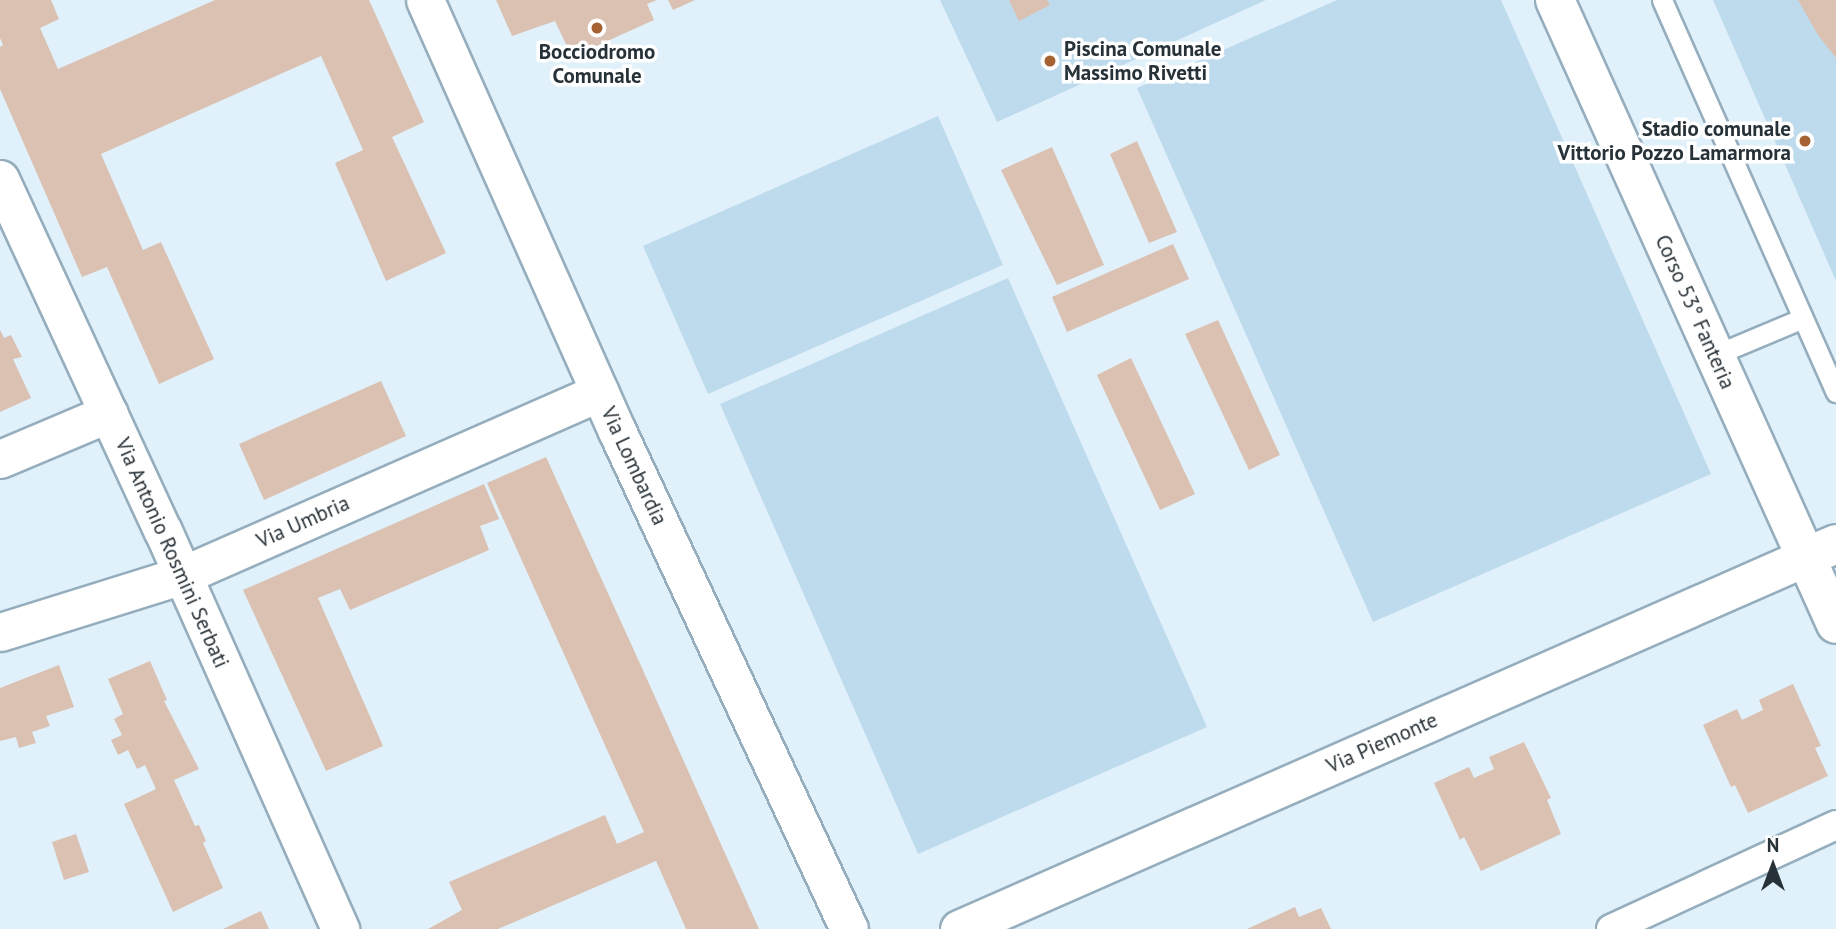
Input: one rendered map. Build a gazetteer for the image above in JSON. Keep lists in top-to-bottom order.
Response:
{
  "streets": {
    "street": [
      "Corso 53° Fanteria",
      "Via Lombardia",
      "Via Umbria",
      "Via Antonio Rosmini Serbati",
      "Via Piemonte"
    ]
  },
  "crossings": [
    ["Corso 53° Fanteria", "Via Piemonte"],
    ["Via Lombardia", "Via Umbria"],
    ["Via Umbria", "Via Antonio Rosmini Serbati"]
  ],
  "places": ["Bocciodromo Comunale", "Piscina Comunale Massimo Rivetti", "Stadio comunale Vittorio Pozzo Lamarmora"],
  "north": "top"
}
